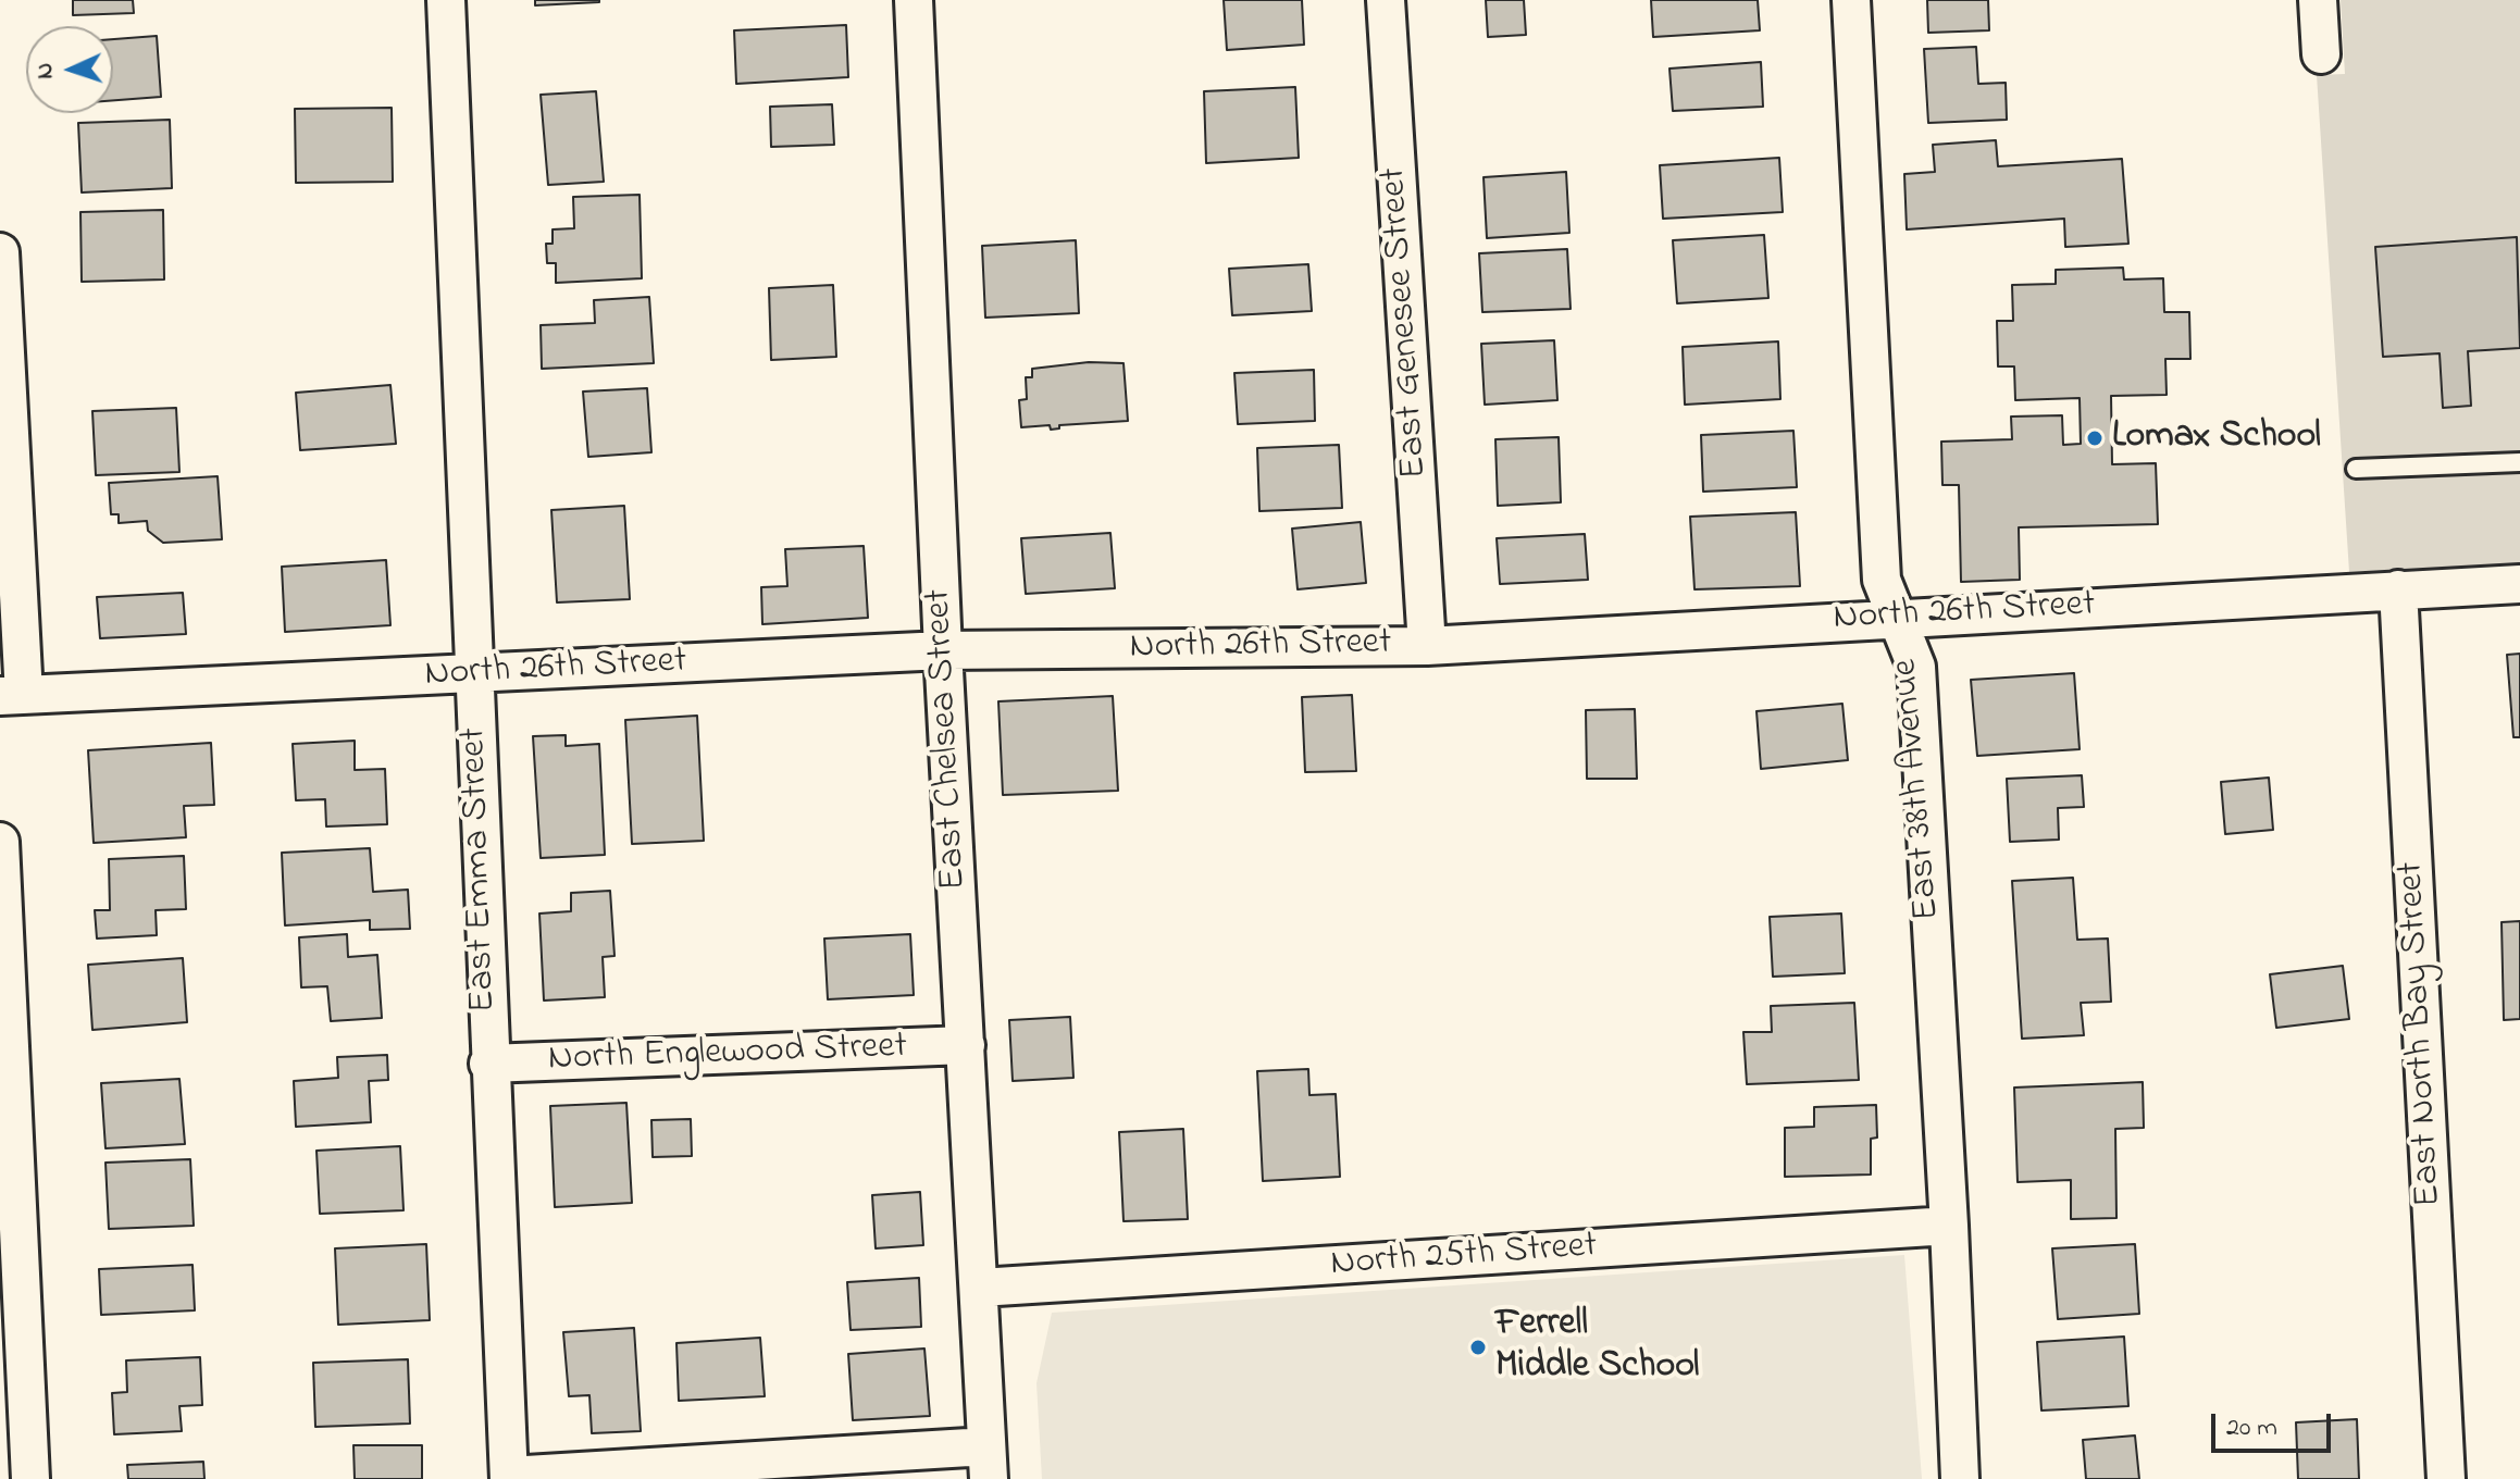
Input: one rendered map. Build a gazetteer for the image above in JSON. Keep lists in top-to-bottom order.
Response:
{
  "streets": {
    "street": [
      "East Genesee Street",
      "North 26th Street",
      "East Chelsea Street",
      "East 38th Avenue",
      "East Emma Street",
      "East North Bay Street",
      "North Englewood Street",
      "North 25th Street"
    ]
  },
  "crossings": [
    ["East Genesee Street", "North 26th Street"],
    ["North 26th Street", "East Chelsea Street"],
    ["North 26th Street", "East 38th Avenue"],
    ["North 26th Street", "East Emma Street"],
    ["North 26th Street", "East North Bay Street"],
    ["East Chelsea Street", "North Englewood Street"],
    ["East Chelsea Street", "North 25th Street"],
    ["East 38th Avenue", "North 25th Street"],
    ["East Emma Street", "North Englewood Street"]
  ],
  "places": ["Lomax School", "Ferrell Middle School"],
  "scale_bar": "20 m",
  "north": "left"
}
